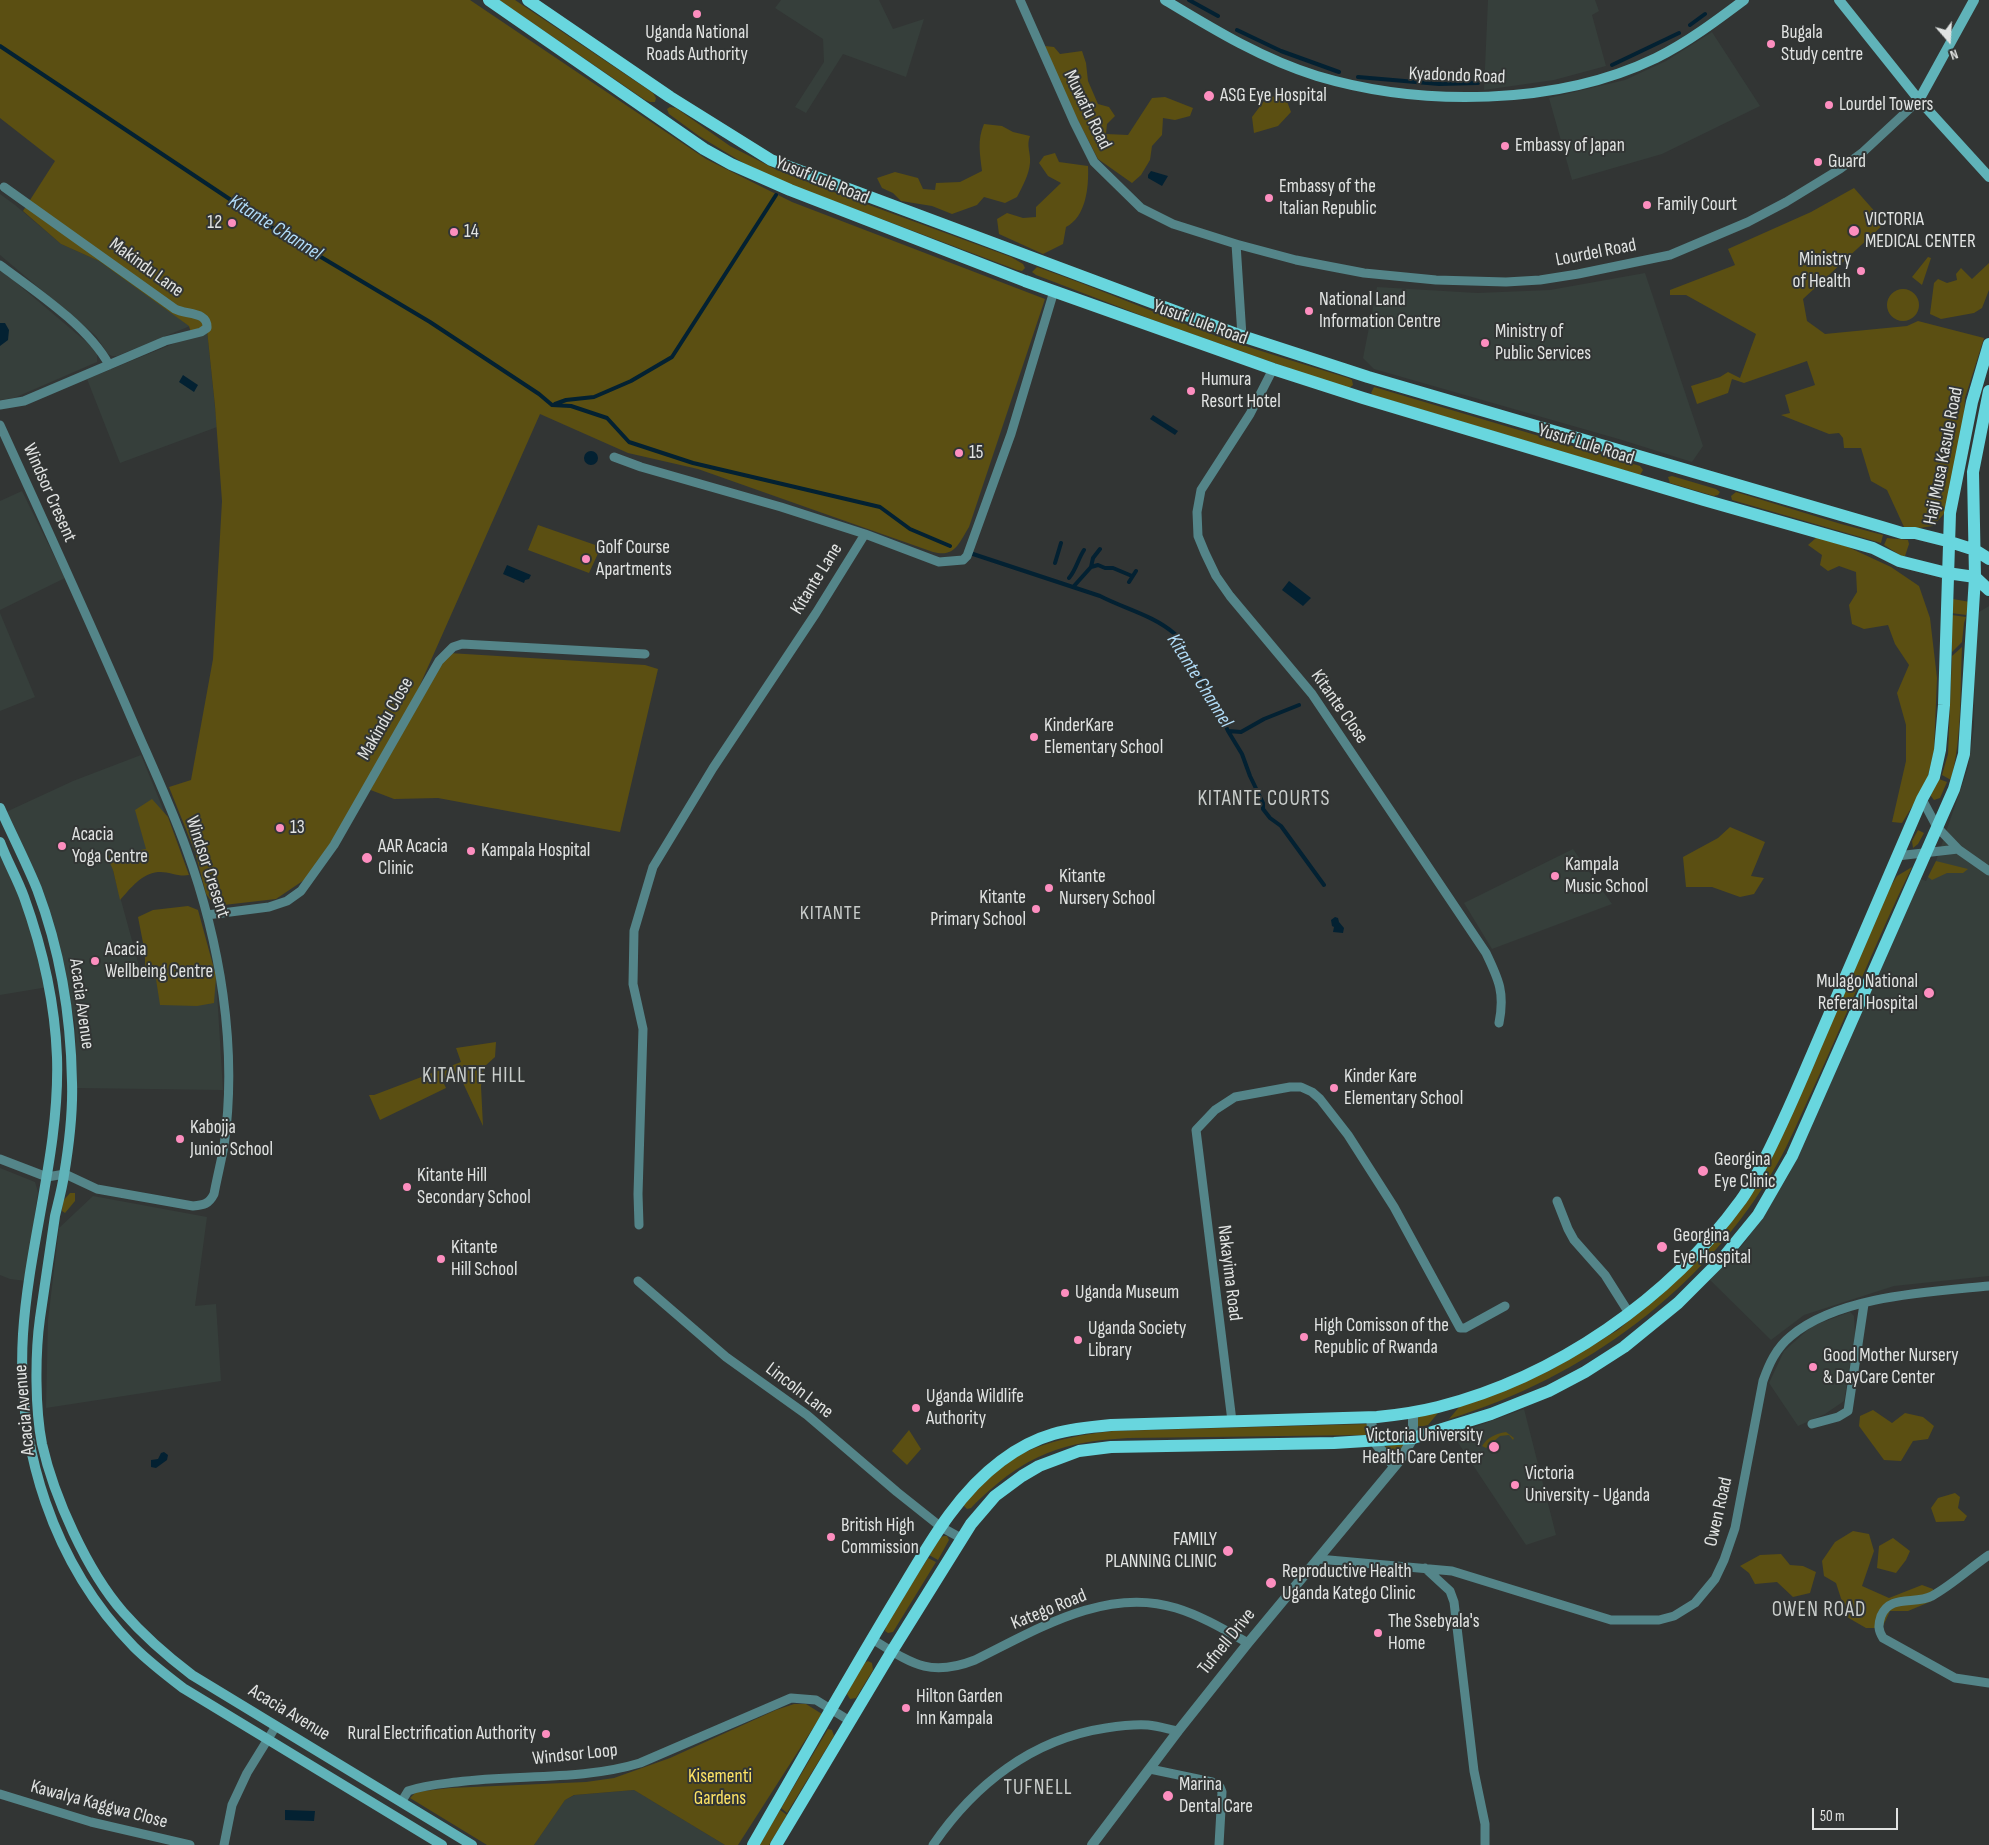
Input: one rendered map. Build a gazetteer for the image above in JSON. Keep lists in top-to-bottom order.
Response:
{
  "streets": {
    "main road": [
      "Kyadondo Road",
      "Yusuf Lule Road",
      "Haji Musa Kasule Road",
      "Acacia Avenue"
    ],
    "street": [
      "Muwafu Road",
      "Lourdel Road",
      "Makindu Lane",
      "Windsor Cresent",
      "Kitante Lane",
      "Kitante Close",
      "Makindu Close",
      "Nakayima Road",
      "Lincoln Lane",
      "Owen Road",
      "Katego Road",
      "Tufnell Drive",
      "Windsor Loop",
      "Kawalya Kaggwa Close"
    ]
  },
  "crossings": [
    ["Muwafu Road", "Lourdel Road"],
    ["Yusuf Lule Road", "Haji Musa Kasule Road"],
    ["Yusuf Lule Road", "Kitante Lane"],
    ["Yusuf Lule Road", "Kitante Close"],
    ["Haji Musa Kasule Road", "Nakayima Road"],
    ["Haji Musa Kasule Road", "Lincoln Lane"],
    ["Haji Musa Kasule Road", "Katego Road"],
    ["Haji Musa Kasule Road", "Tufnell Drive"],
    ["Haji Musa Kasule Road", "Windsor Loop"],
    ["Windsor Cresent", "Makindu Close"],
    ["Windsor Cresent", "Acacia Avenue"],
    ["Acacia Avenue", "Windsor Loop"],
    ["Owen Road", "Tufnell Drive"],
    ["Katego Road", "Tufnell Drive"]
  ],
  "districts": [
    "KITANTE COURTS",
    "KITANTE",
    "KITANTE HILL",
    "OWEN ROAD",
    "TUFNELL"
  ],
  "water": ["Kitante Channel"],
  "parks": ["Kisementi Gardens"],
  "places": [
    "Uganda National Roads Authority",
    "Bugala Study centre",
    "ASG Eye Hospital",
    "Lourdel Towers",
    "Embassy of Japan",
    "Guard",
    "Embassy of the Italian Republic",
    "Family Court",
    "12",
    "VICTORIA MEDICAL CENTER",
    "14",
    "Ministry of Health",
    "National Land Information Centre",
    "Ministry of Public Services",
    "Humura Resort Hotel",
    "15",
    "Golf Course Apartments",
    "KinderKare Elementary School",
    "13",
    "Acacia Yoga Centre",
    "Kampala Hospital",
    "AAR Acacia Clinic",
    "Kampala Music School",
    "Kitante Nursery School",
    "Kitante Primary School",
    "Acacia Wellbeing Centre",
    "Mulago National Referal Hospital",
    "Kinder Kare Elementary School",
    "Kabojja Junior School",
    "Georgina Eye Clinic",
    "Kitante Hill Secondary School",
    "Georgina Eye Hospital",
    "Kitante Hill School",
    "Uganda Museum",
    "High Comisson of the Republic of Rwanda",
    "Uganda Society Library",
    "Good Mother Nursery & DayCare Center",
    "Uganda Wildlife Authority",
    "Victoria University Health Care Center",
    "Victoria University - Uganda",
    "British High Commission",
    "FAMILY PLANNING CLINIC",
    "Reproductive Health Uganda Katego Clinic",
    "The Ssebyala's Home",
    "Hilton Garden Inn Kampala",
    "Rural Electrification Authority",
    "Marina Dental Care"
  ],
  "scale_bar": "50 m",
  "north": "bottom"
}
